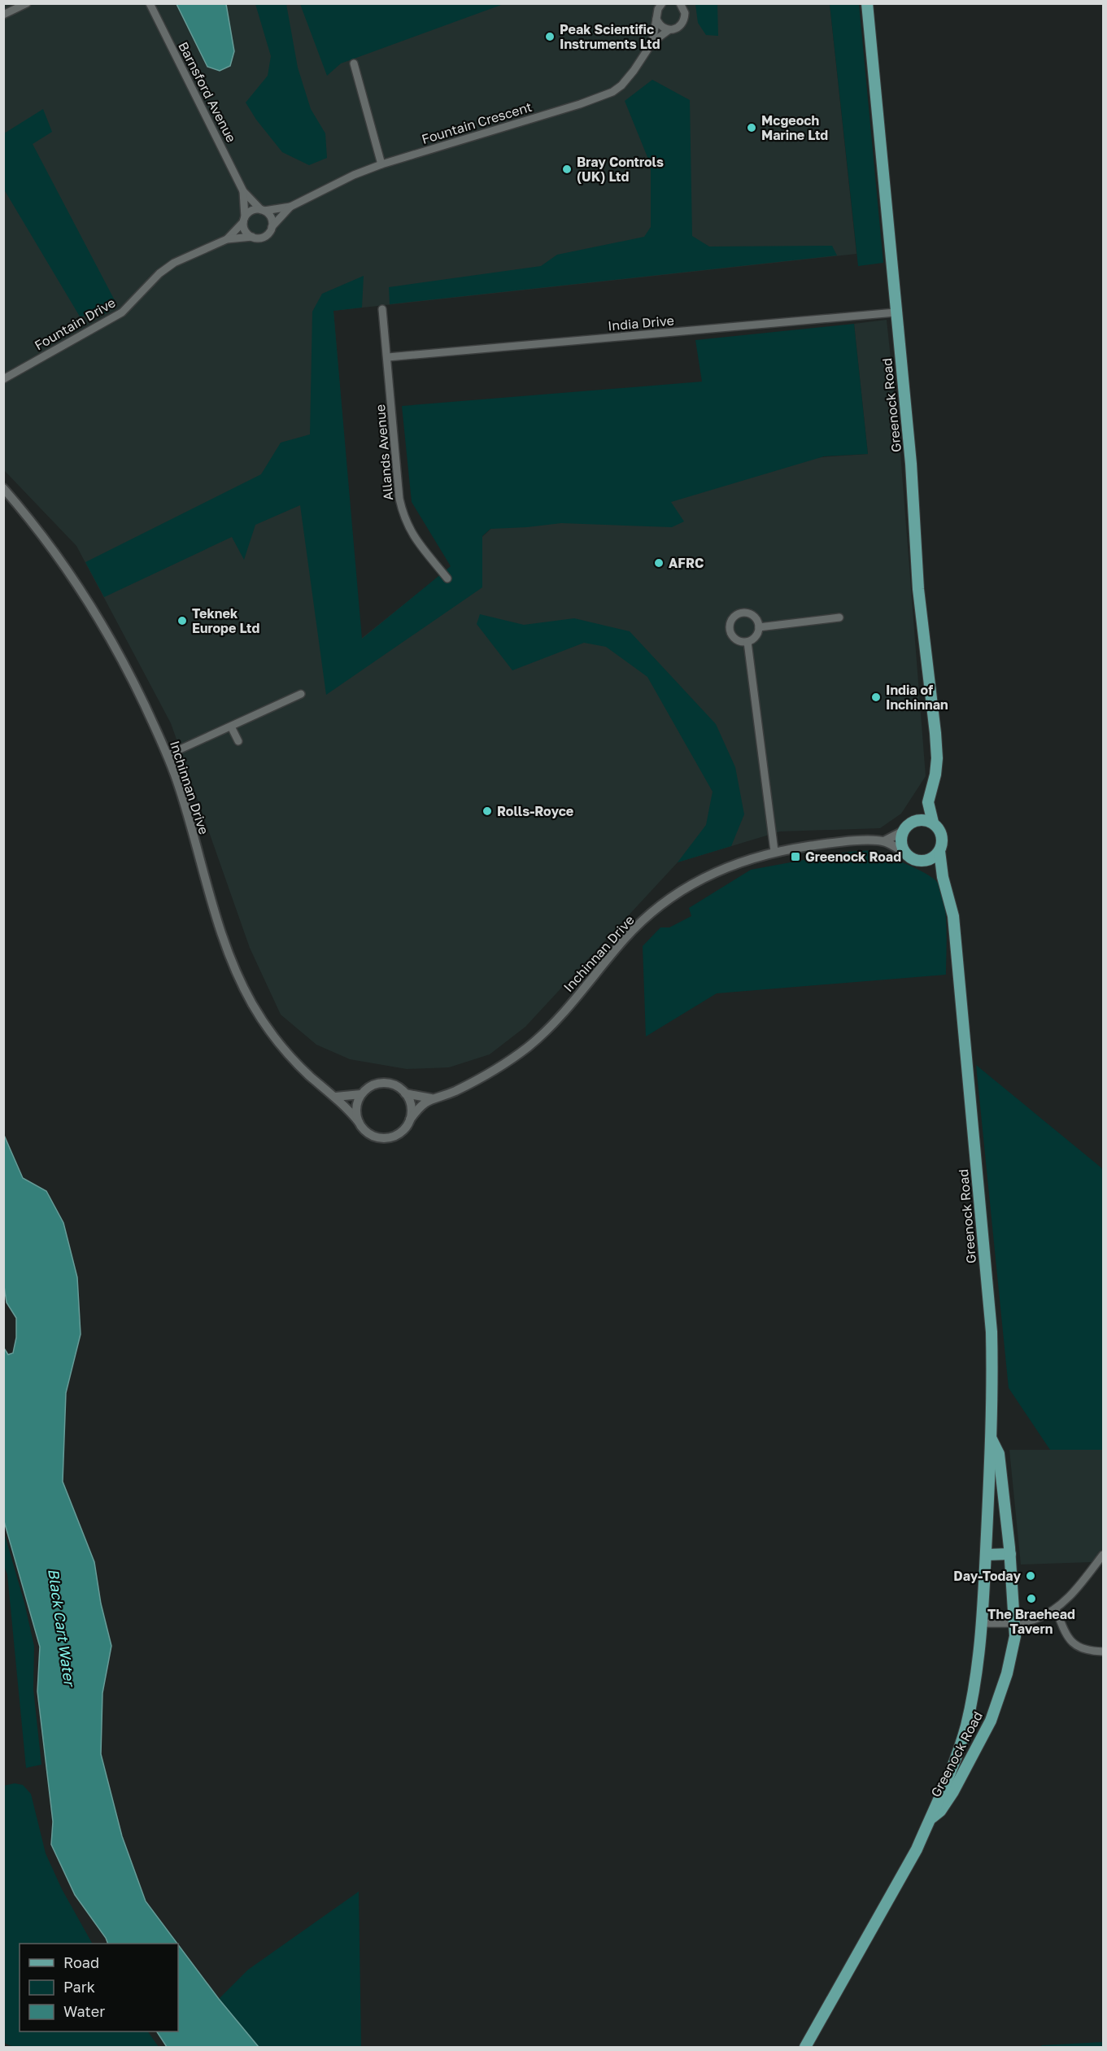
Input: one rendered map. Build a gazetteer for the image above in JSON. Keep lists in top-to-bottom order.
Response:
{
  "streets": {
    "main road": ["Greenock Road"],
    "street": [
      "Barnsford Avenue",
      "Fountain Crescent",
      "India Drive",
      "Fountain Drive",
      "Allands Avenue",
      "Inchinnan Drive"
    ]
  },
  "crossings": [
    ["Barnsford Avenue", "Fountain Crescent"],
    ["Barnsford Avenue", "Fountain Drive"],
    ["Fountain Crescent", "Fountain Drive"],
    ["India Drive", "Greenock Road"],
    ["India Drive", "Allands Avenue"],
    ["Greenock Road", "Inchinnan Drive"]
  ],
  "water": ["Black Cart Water"],
  "places": {
    "other": [
      "Peak Scientific Instruments Ltd",
      "Mcgeoch Marine Ltd",
      "Bray Controls (UK) Ltd",
      "AFRC",
      "Teknek Europe Ltd",
      "India of Inchinnan",
      "Rolls-Royce",
      "Day-Today",
      "The Braehead Tavern"
    ],
    "transit": ["Greenock Road"]
  },
  "legend": ["Road", "Park", "Water"]
}
